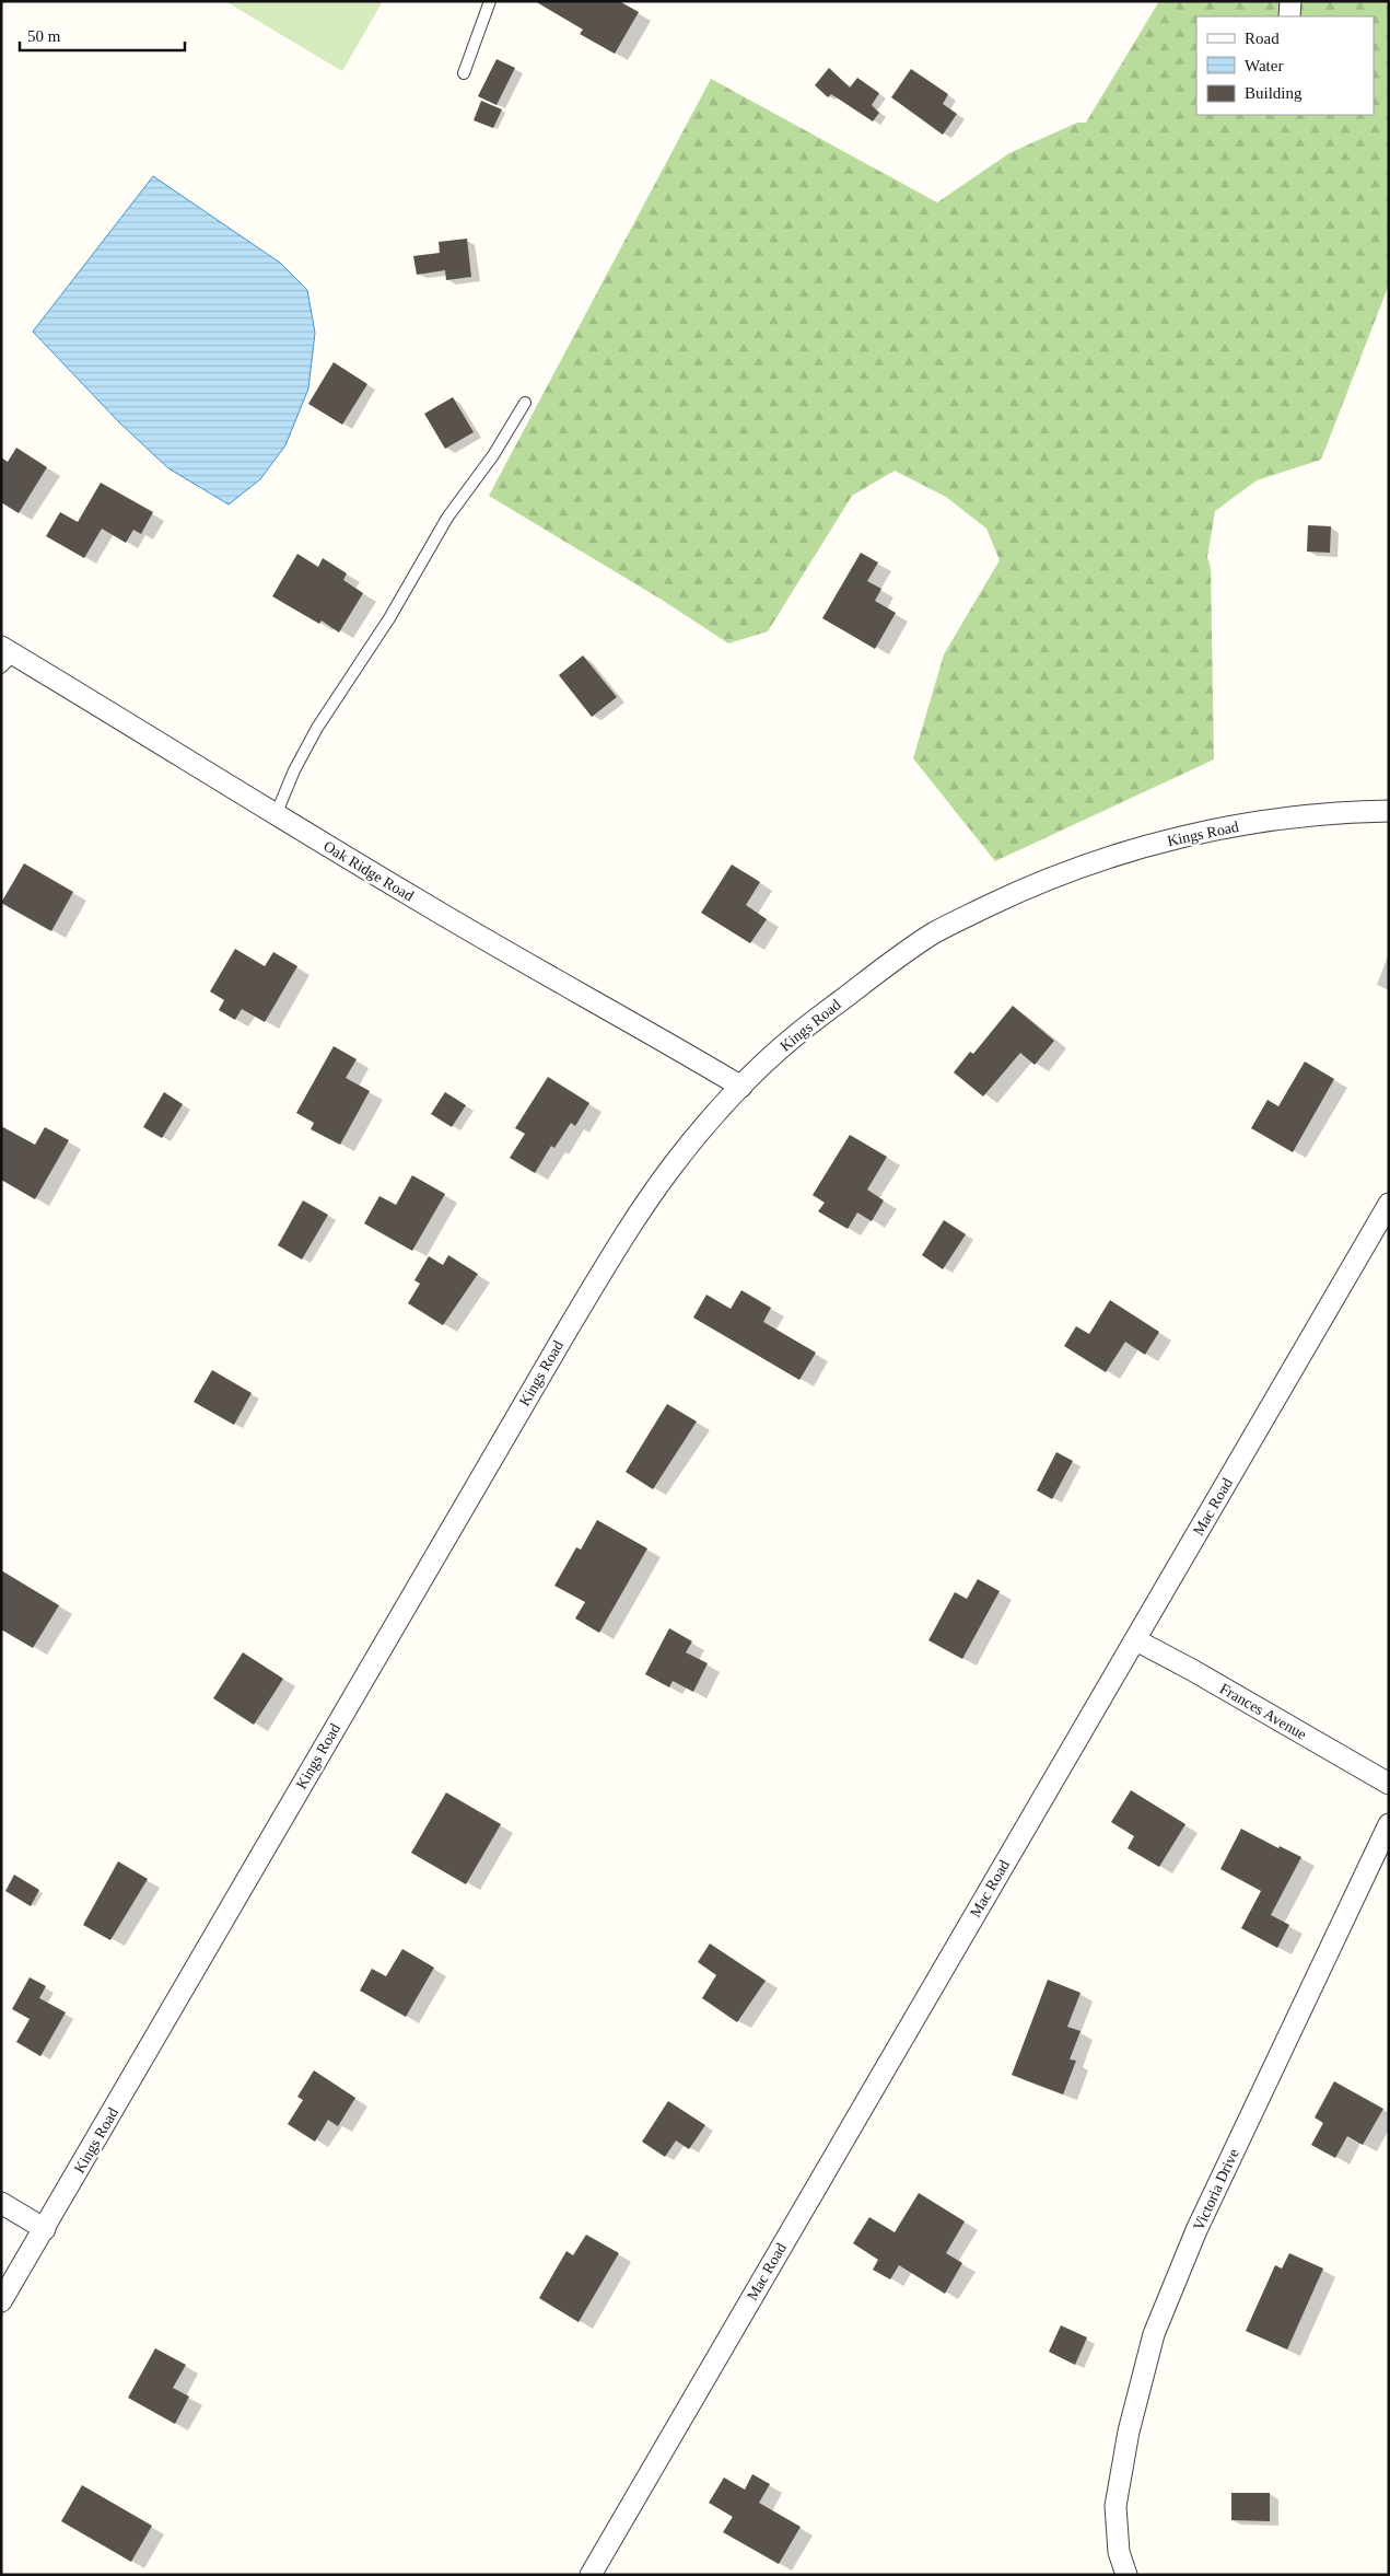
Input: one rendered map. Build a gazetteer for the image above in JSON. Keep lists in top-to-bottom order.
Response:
{
  "streets": {
    "street": [
      "Kings Road",
      "Oak Ridge Road",
      "Mac Road",
      "Frances Avenue",
      "Victoria Drive"
    ]
  },
  "crossings": [
    ["Kings Road", "Oak Ridge Road"],
    ["Mac Road", "Frances Avenue"]
  ],
  "legend": ["Road", "Water", "Building"],
  "scale_bar": "50 m"
}
